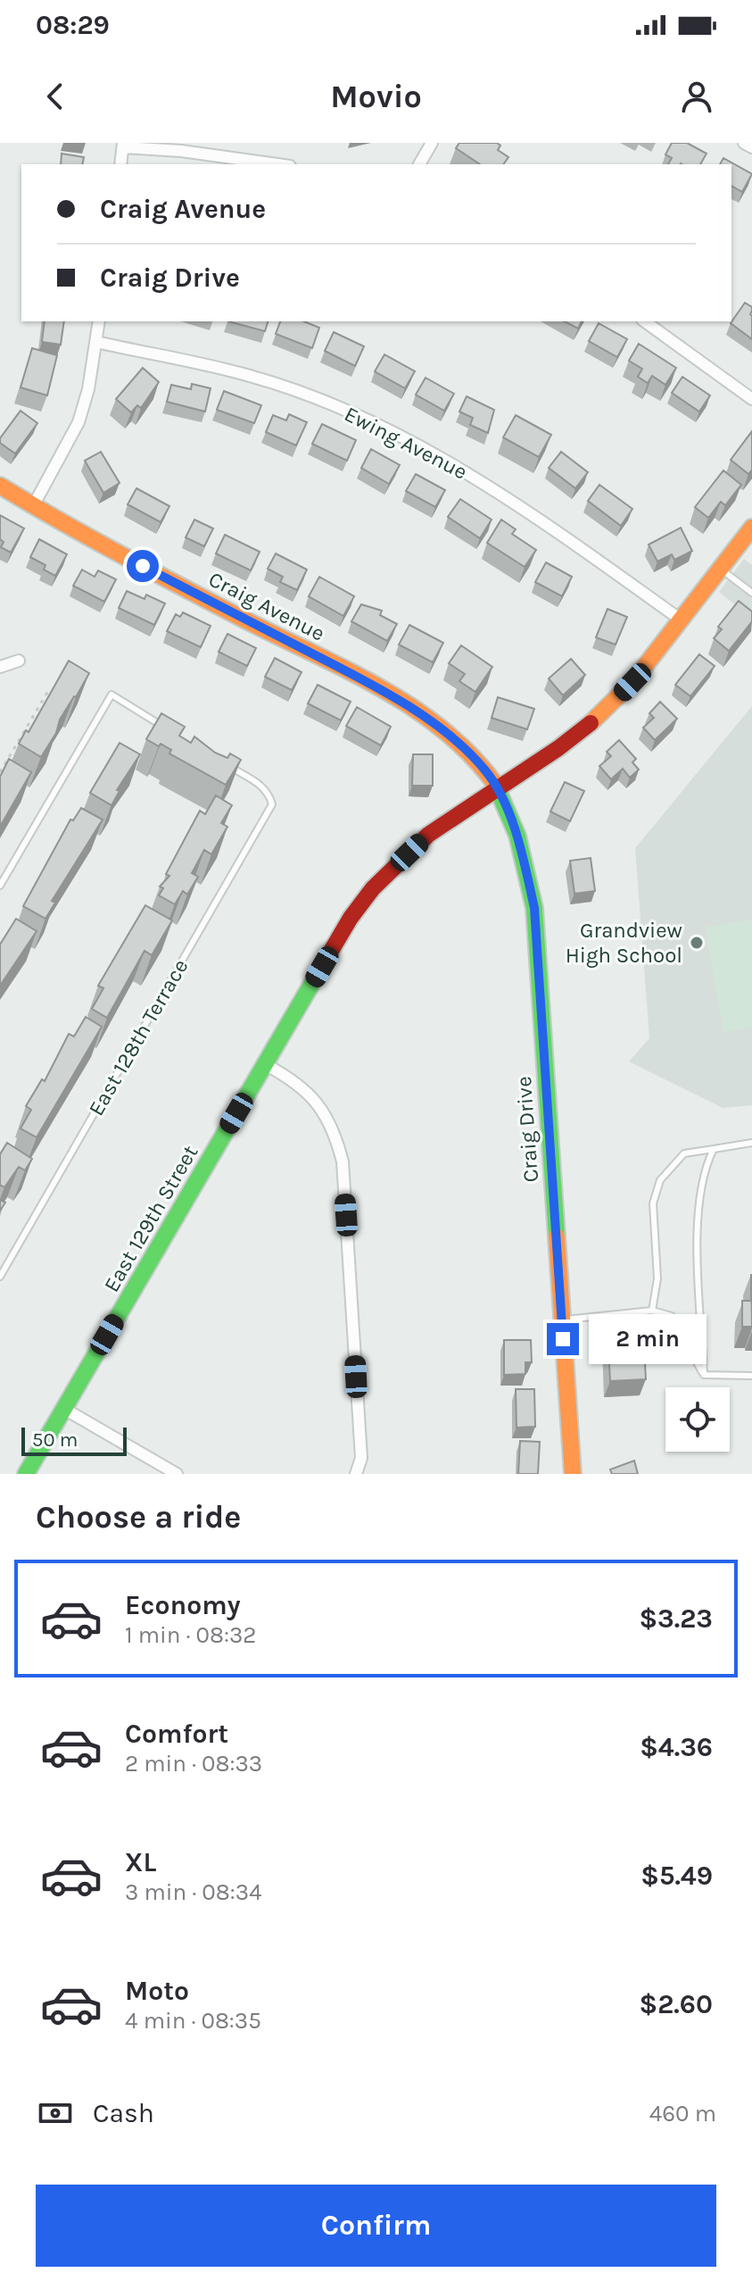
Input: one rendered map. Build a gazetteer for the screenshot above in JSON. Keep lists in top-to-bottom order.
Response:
{
  "streets": {
    "street": [
      "Ewing Avenue",
      "Craig Avenue",
      "Craig Drive",
      "East 129th Street"
    ],
    "lane": ["East 128th Terrace"]
  },
  "crossings": [
    ["Ewing Avenue", "East 129th Street"],
    ["Craig Avenue", "Craig Drive"],
    ["Craig Avenue", "East 129th Street"],
    ["Craig Drive", "East 129th Street"]
  ],
  "places": ["Grandview High School"],
  "scale_bar": "50 m",
  "page": {
    "status": "08:29",
    "header": "Movio",
    "banner": ["Craig Avenue", "Craig Drive"],
    "bubble": "2 min",
    "scale": "50 m",
    "heading": "Choose a ride",
    "list": [
      {
        "name": "Economy",
        "note": "1 min · 08:32",
        "value": "$3.23"
      },
      {
        "name": "Comfort",
        "note": "2 min · 08:33",
        "value": "$4.36"
      },
      {
        "name": "XL",
        "note": "3 min · 08:34",
        "value": "$5.49"
      },
      {
        "name": "Moto",
        "note": "4 min · 08:35",
        "value": "$2.60"
      }
    ],
    "pay": ["Cash", "460 m"],
    "buttons": "Confirm"
  }
}
